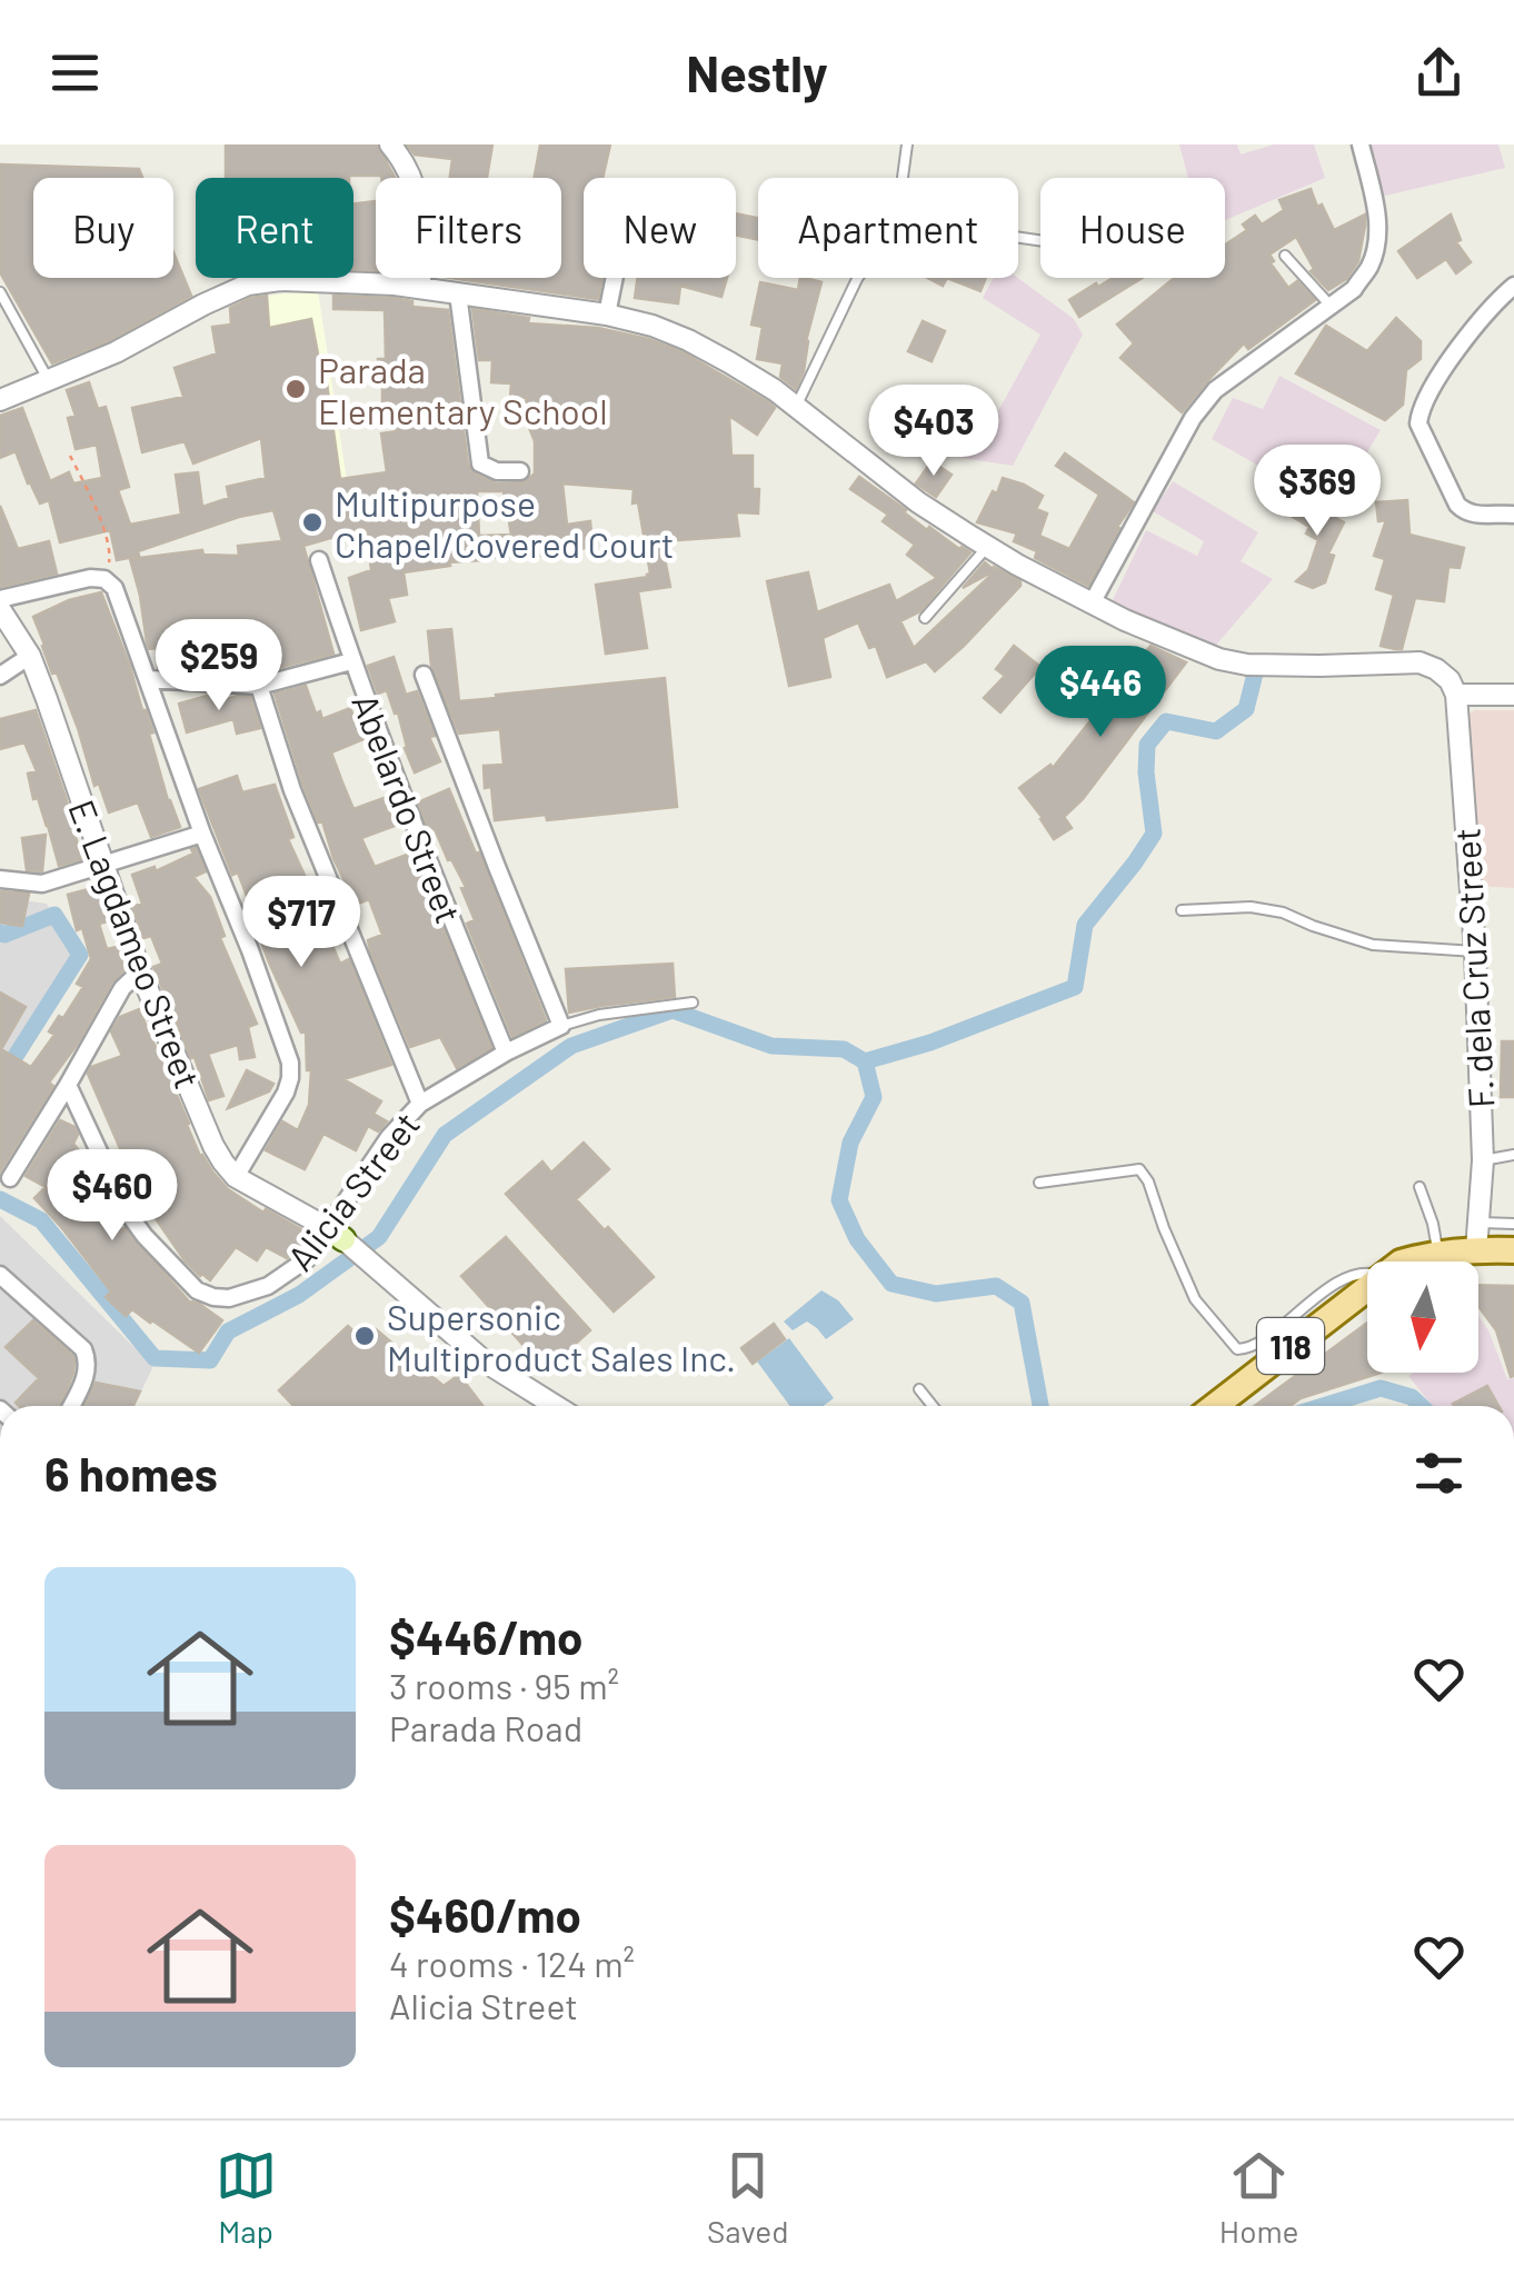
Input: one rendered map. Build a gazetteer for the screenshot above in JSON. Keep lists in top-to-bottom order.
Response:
{
  "streets": {
    "main road": ["118"],
    "street": [
      "Abelardo Street",
      "E. Lagdameo Street",
      "F. dela Cruz Street",
      "Alicia Street"
    ]
  },
  "crossings": [
    ["Abelardo Street", "Alicia Street"],
    ["E. Lagdameo Street", "Alicia Street"],
    ["F. dela Cruz Street", "118"]
  ],
  "places": ["Parada Elementary School", "Multipurpose Chapel/Covered Court", "Supersonic Multiproduct Sales Inc."],
  "north": "bottom",
  "page": {
    "header": "Nestly",
    "chip": [
      "Buy",
      "Rent",
      "Filters",
      "New",
      "Apartment",
      "House"
    ],
    "price": [
      "$403",
      "$369",
      "$259",
      "$446",
      "$717",
      "$460"
    ],
    "heading": "6 homes",
    "list": [
      {
        "name": "$446/mo",
        "note": "3 rooms · 95 m² · Parada Road"
      },
      {
        "name": "$460/mo",
        "note": "4 rooms · 124 m² · Alicia Street"
      }
    ],
    "tabs": ["Map", "Saved", "Home"]
  }
}
